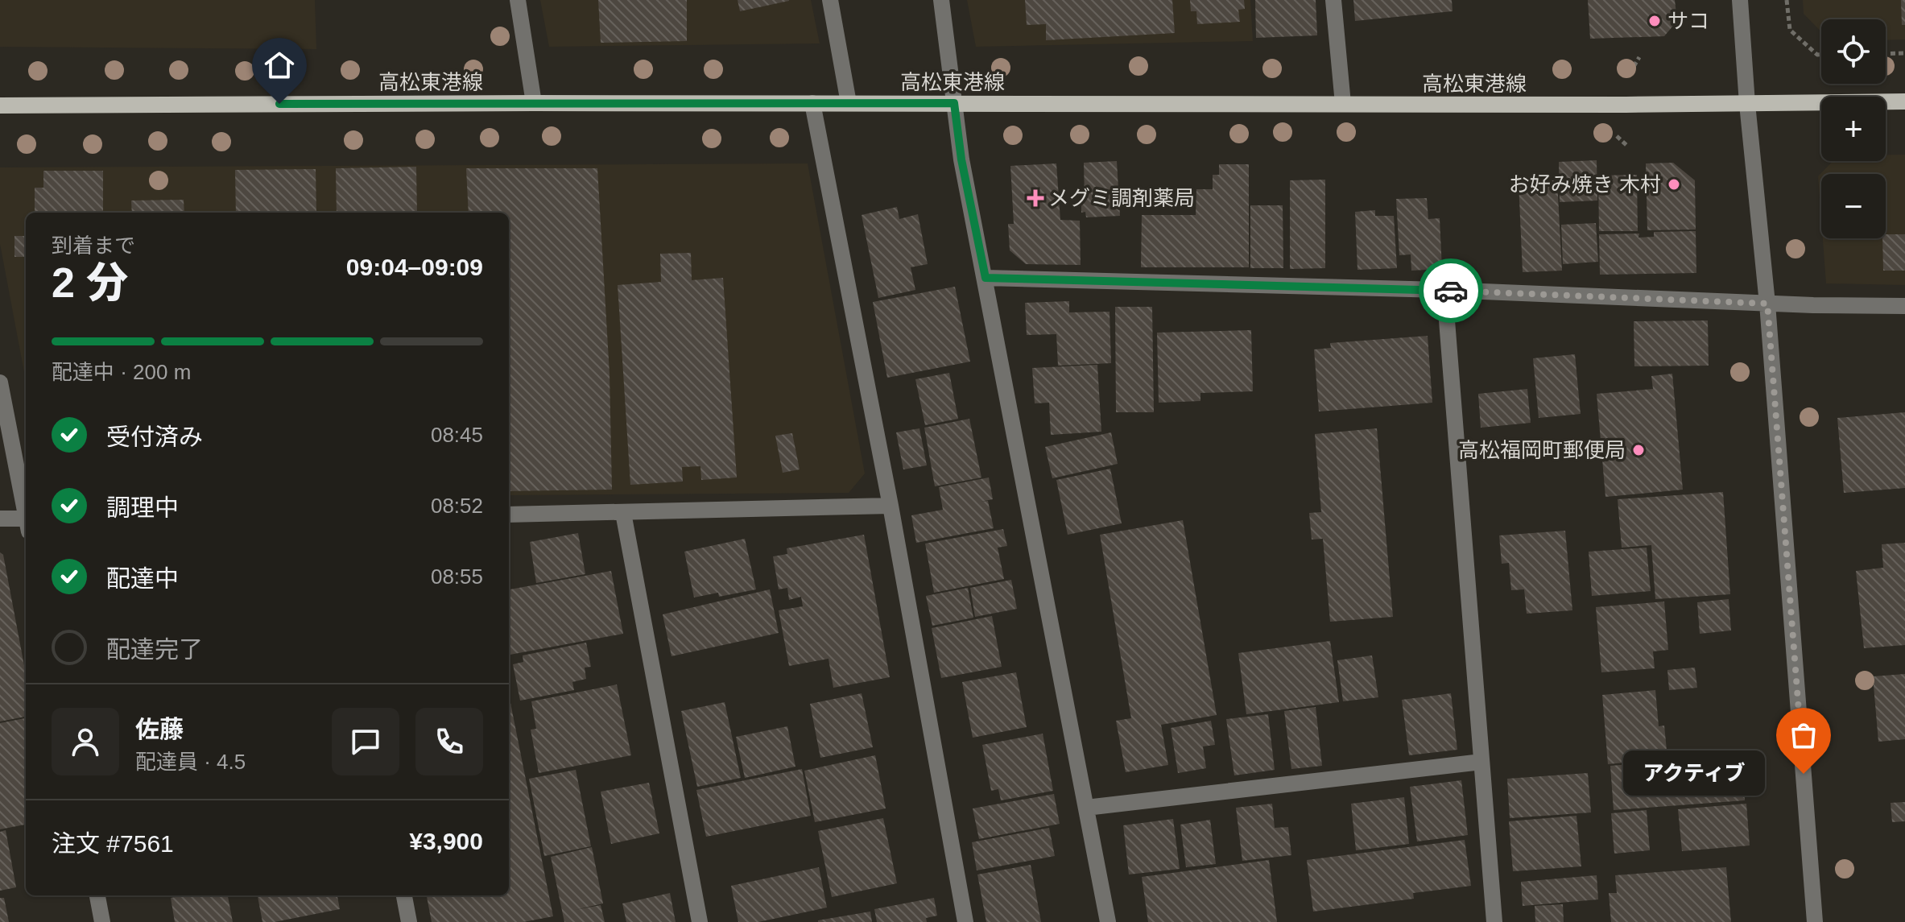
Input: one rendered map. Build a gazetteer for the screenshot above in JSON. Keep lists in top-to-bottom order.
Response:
{
  "streets": {
    "main road": ["高松東港線"]
  },
  "places": {
    "other": [
      "サコ",
      "お好み焼き 木村",
      "高松福岡町郵便局",
      "アクティブ"
    ],
    "health": ["メグミ調剤薬局"]
  },
  "page": {
    "map_buttons": ["+", "−"],
    "heading": ["2 分", "到着まで", "09:04–09:09"],
    "panel": [
      "佐藤",
      "配達員 · 4.5",
      "注文 #7561",
      "¥3,900"
    ],
    "bar": "配達中 · 200 m",
    "list": [
      ["受付済み", "08:45"],
      ["調理中", "08:52"],
      ["配達中", "08:55"],
      "配達完了"
    ],
    "bubble": "アクティブ"
  }
}
